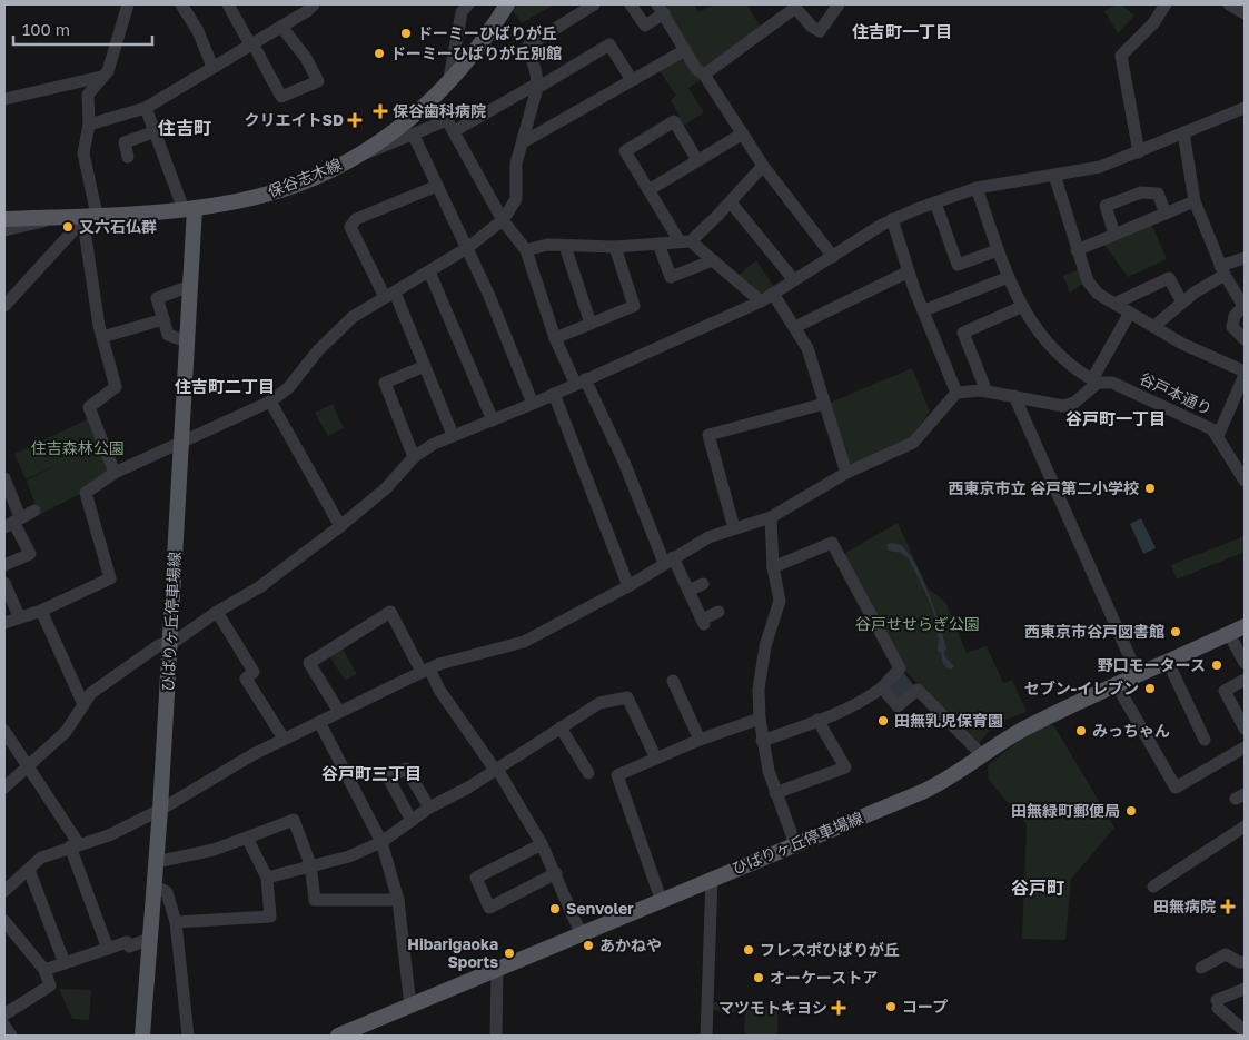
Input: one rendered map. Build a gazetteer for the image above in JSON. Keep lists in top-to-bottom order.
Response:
{
  "streets": {
    "main road": ["保谷志木線", "ひばりヶ丘停車場線"],
    "street": ["谷戸本通り"]
  },
  "crossings": [
    ["保谷志木線", "ひばりヶ丘停車場線"]
  ],
  "districts": [
    "住吉町一丁目",
    "住吉町",
    "住吉町二丁目",
    "谷戸町一丁目",
    "谷戸町三丁目",
    "谷戸町"
  ],
  "parks": ["住吉森林公園", "谷戸せせらぎ公園"],
  "places": {
    "other": [
      "ドーミーひばりが丘",
      "ドーミーひばりが丘別館",
      "又六石仏群",
      "西東京市立 谷戸第二小学校",
      "西東京市谷戸図書館",
      "野口モータース",
      "セブン-イレブン",
      "田無乳児保育園",
      "みっちゃん",
      "田無緑町郵便局",
      "Senvoler",
      "あかねや",
      "フレスポひばりが丘",
      "Hibarigaoka Sports",
      "オーケーストア",
      "コープ"
    ],
    "health": [
      "保谷歯科病院",
      "クリエイトSD",
      "田無病院",
      "マツモトキヨシ"
    ]
  },
  "scale_bar": "100 m"
}
